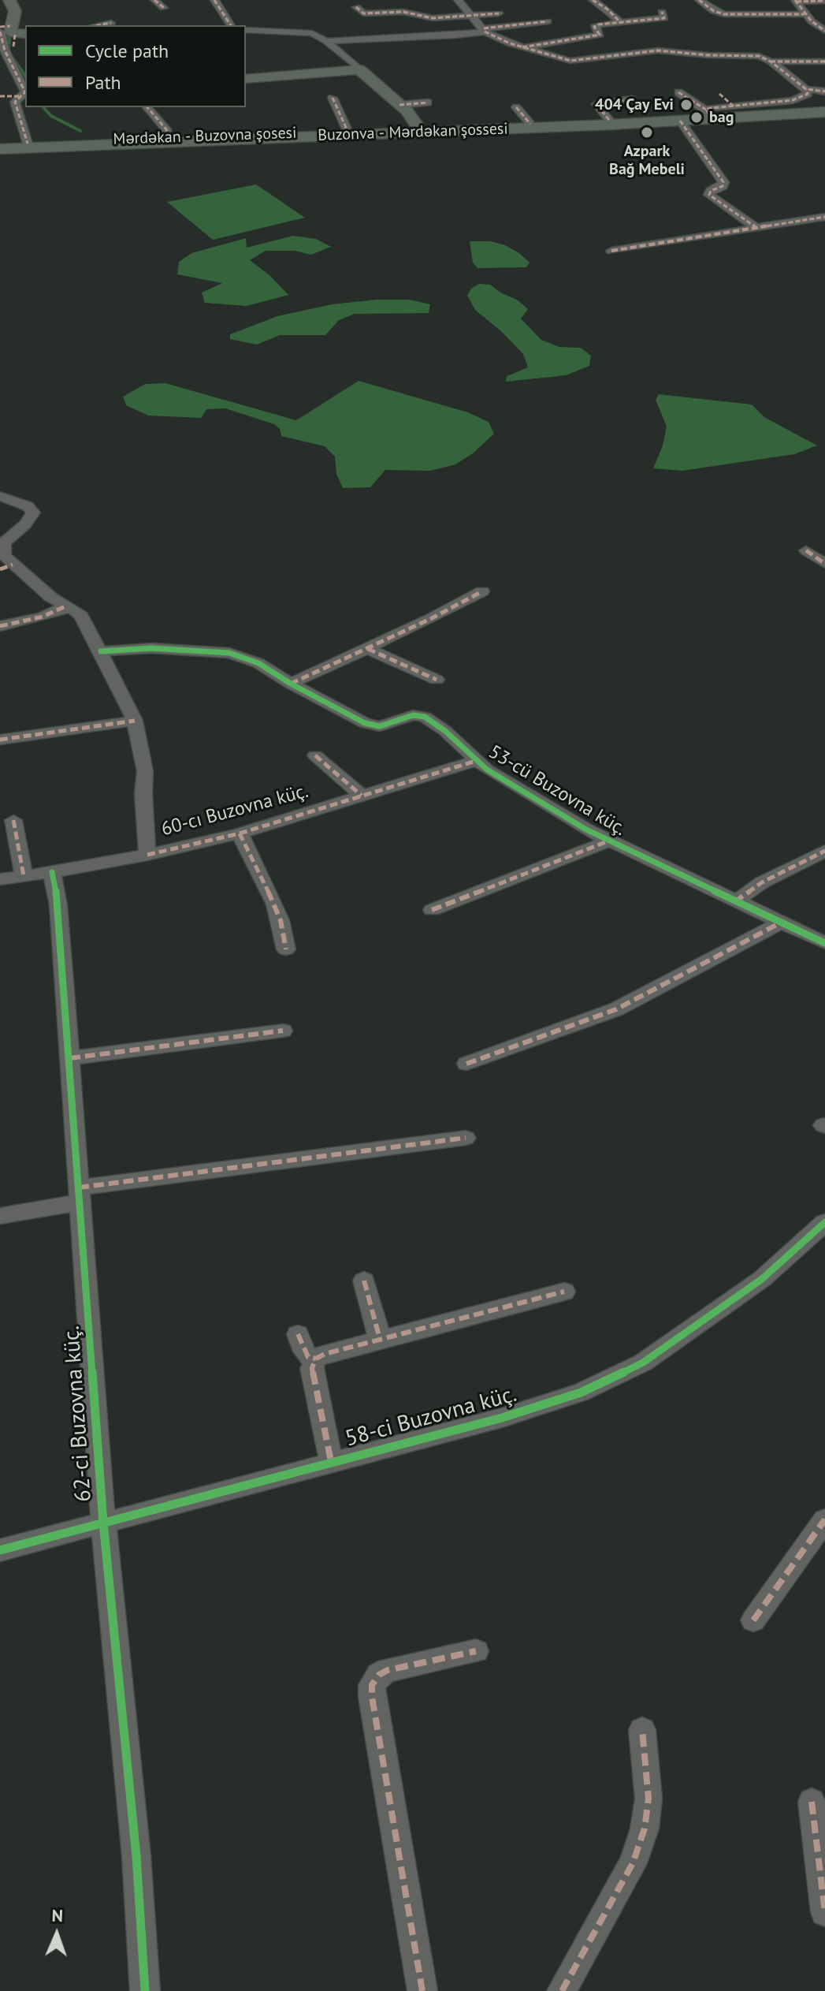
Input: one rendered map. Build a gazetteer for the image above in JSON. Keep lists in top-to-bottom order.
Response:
{
  "streets": {
    "main road": ["Buzonva - Mərdəkan şossesi", "Mərdəkan - Buzovna şosesi"],
    "street": [
      "53-cü Buzovna küç.",
      "60-cı Buzovna küç.",
      "62-ci Buzovna küç.",
      "58-ci Buzovna küç."
    ]
  },
  "crossings": [
    ["Buzonva - Mərdəkan şossesi", "Mərdəkan - Buzovna şosesi"],
    ["53-cü Buzovna küç.", "60-cı Buzovna küç."],
    ["60-cı Buzovna küç.", "62-ci Buzovna küç."],
    ["62-ci Buzovna küç.", "58-ci Buzovna küç."]
  ],
  "places": ["404 Çay Evi", "bag", "Azpark Bağ Mebeli"],
  "legend": ["Cycle path", "Path"],
  "north": "top"
}
